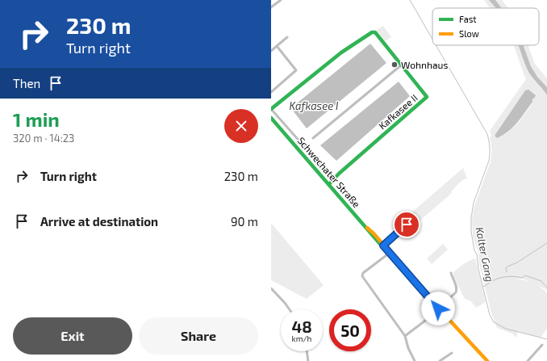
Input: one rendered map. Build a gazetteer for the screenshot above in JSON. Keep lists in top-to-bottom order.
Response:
{
  "streets": {
    "street": ["Kafkasee II", "Schwechater Straße"]
  },
  "water": ["Kafkasee I", "Kalter Gang"],
  "places": ["Wohnhaus"],
  "legend": ["Fast", "Slow"],
  "page": {
    "turn": ["230 m", "Turn right"],
    "then": "Then",
    "heading": ["1 min", "320 m · 14:23"],
    "list": [
      {
        "name": "Turn right",
        "value": "230 m"
      },
      {
        "name": "Arrive at destination",
        "value": "90 m"
      }
    ],
    "speed": "48 km/h",
    "limit": "50",
    "buttons": ["Exit", "Share"]
  }
}
